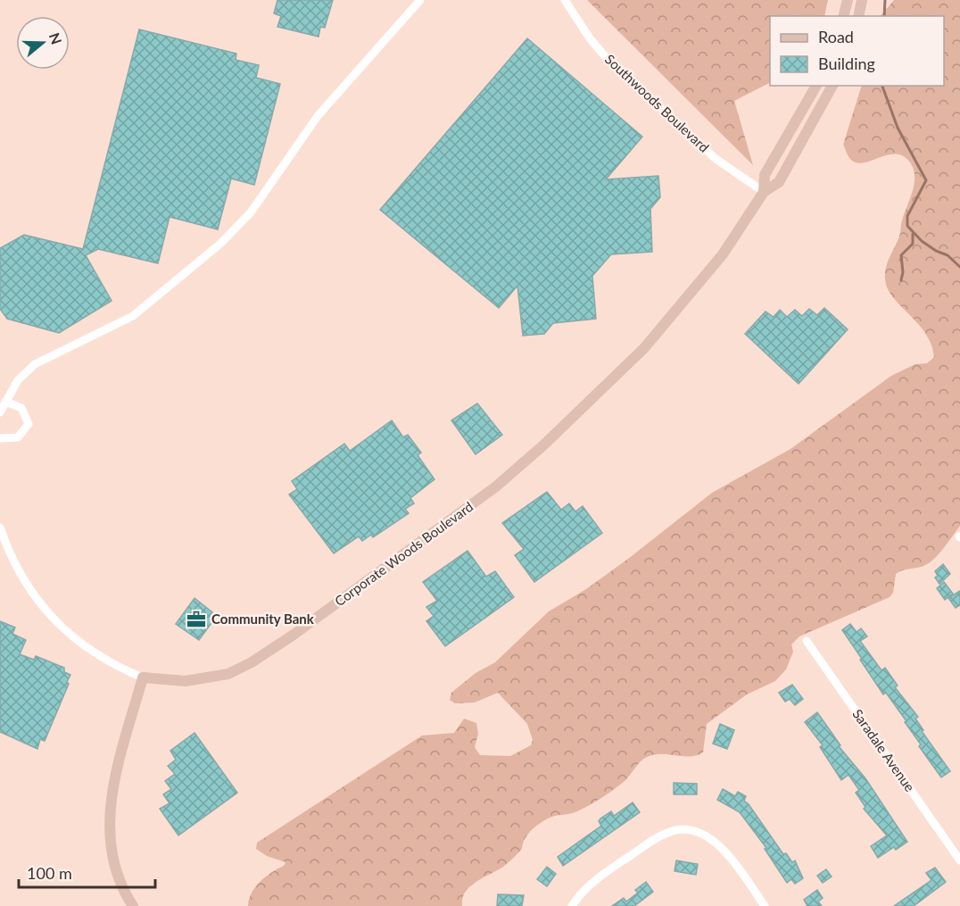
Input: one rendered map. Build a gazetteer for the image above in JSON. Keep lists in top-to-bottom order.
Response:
{
  "streets": {
    "street": ["Southwoods Boulevard", "Corporate Woods Boulevard", "Saradale Avenue"]
  },
  "crossings": [
    ["Southwoods Boulevard", "Corporate Woods Boulevard"]
  ],
  "places": {
    "office": ["Community Bank"]
  },
  "legend": ["Road", "Building"],
  "scale_bar": "100 m",
  "north": "right"
}
